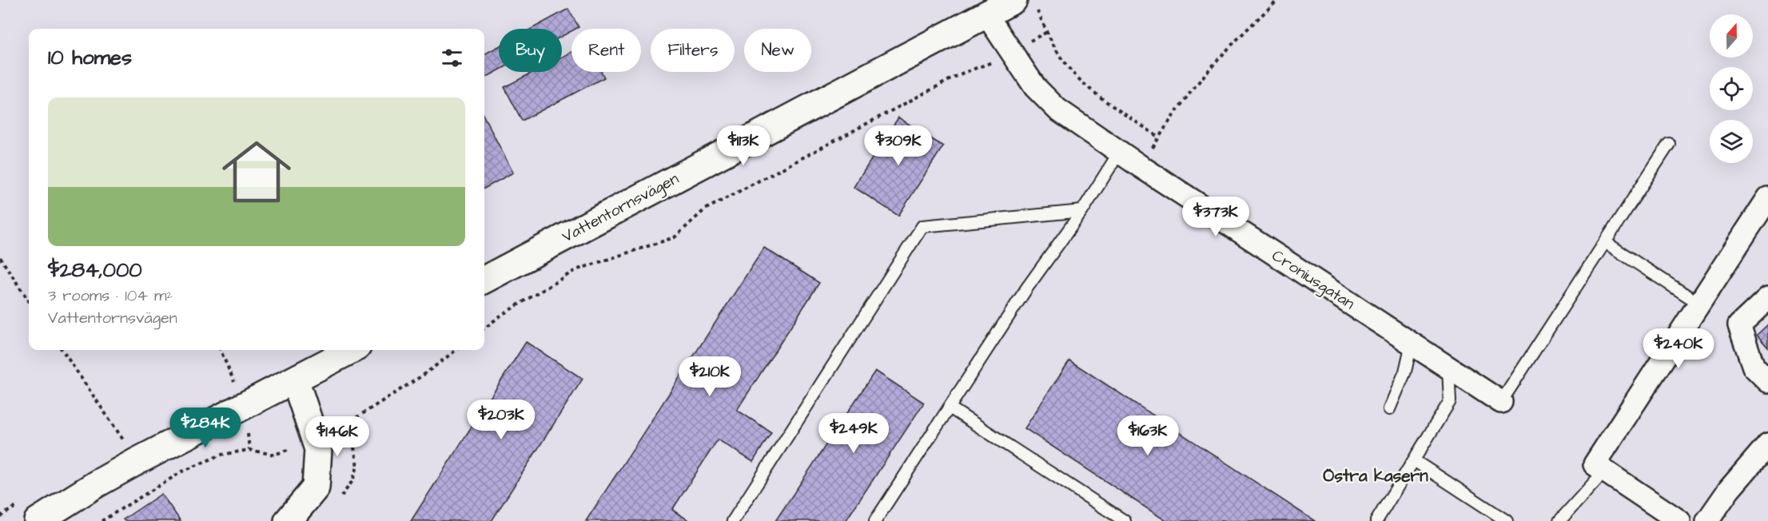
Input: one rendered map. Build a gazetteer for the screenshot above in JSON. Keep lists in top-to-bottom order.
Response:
{
  "streets": {
    "street": ["Vattentornsvägen", "Croniusgatan"]
  },
  "crossings": [
    ["Vattentornsvägen", "Croniusgatan"]
  ],
  "districts": ["Östra kasern"],
  "north": "top",
  "page": {
    "chip": [
      "Buy",
      "Rent",
      "Filters",
      "New"
    ],
    "heading": "10 homes",
    "list": [
      {
        "name": "$284,000",
        "note": "3 rooms · 104 m² · Vattentornsvägen"
      }
    ],
    "price": [
      "$113K",
      "$309K",
      "$373K",
      "$240K",
      "$210K",
      "$203K",
      "$284K",
      "$249K",
      "$163K",
      "$146K"
    ]
  }
}
